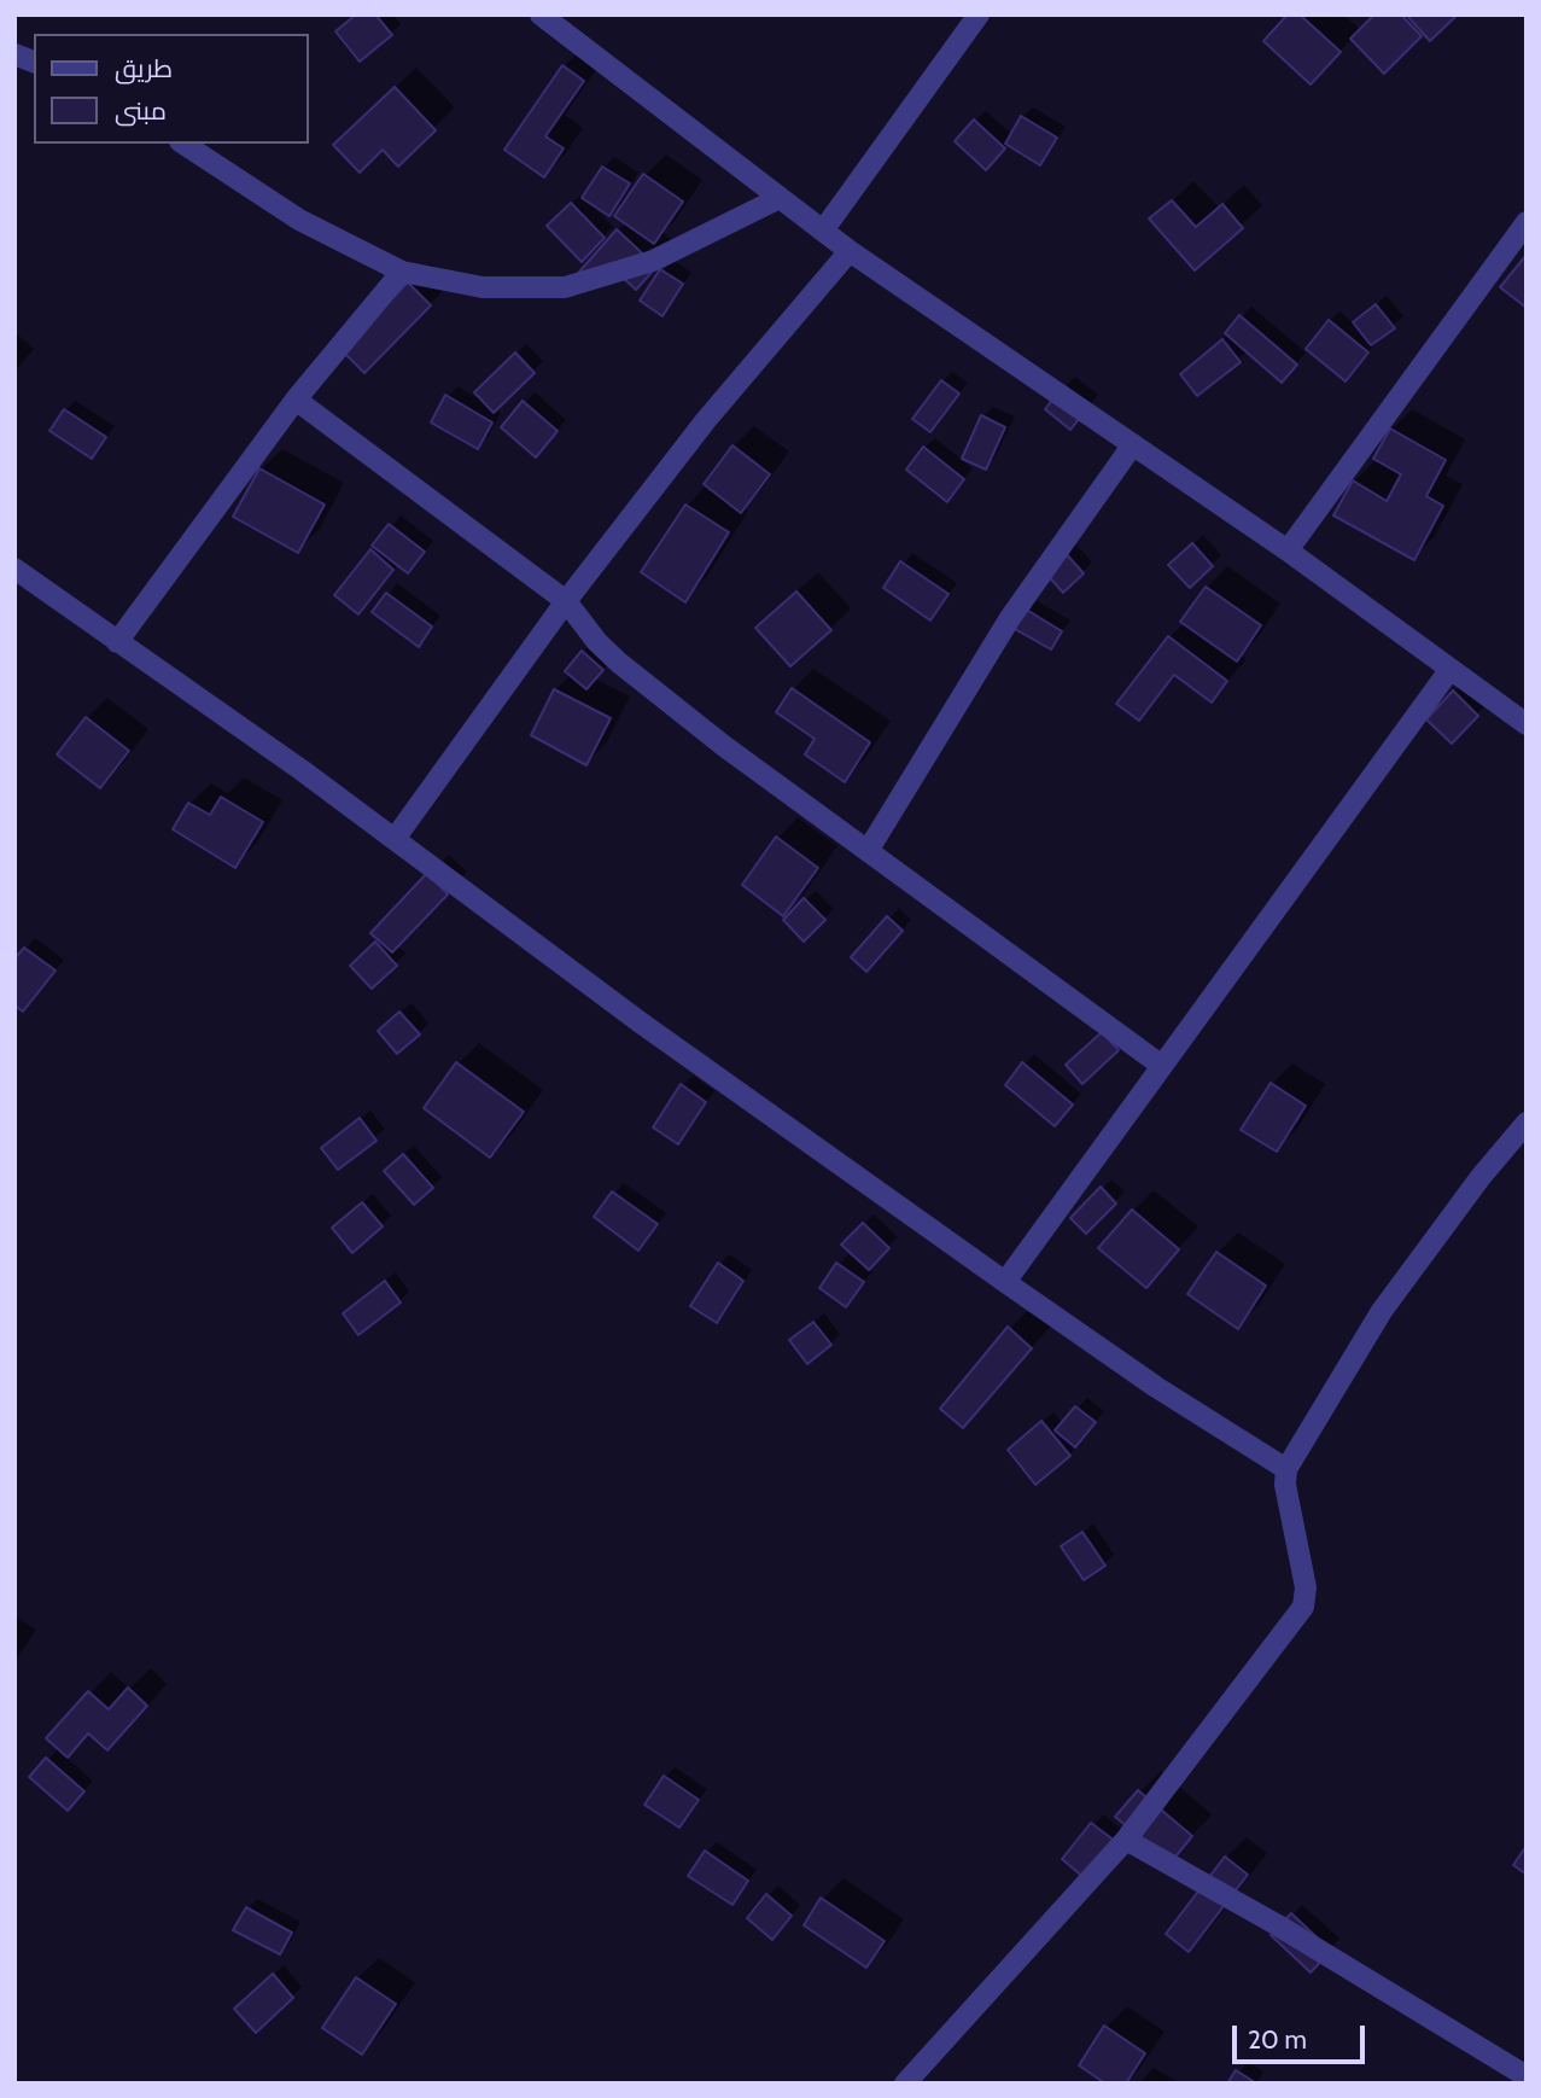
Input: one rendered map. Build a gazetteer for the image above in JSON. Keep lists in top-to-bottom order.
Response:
{
  "legend": ["طريق", "مبنى"],
  "scale_bar": "20 m"
}
